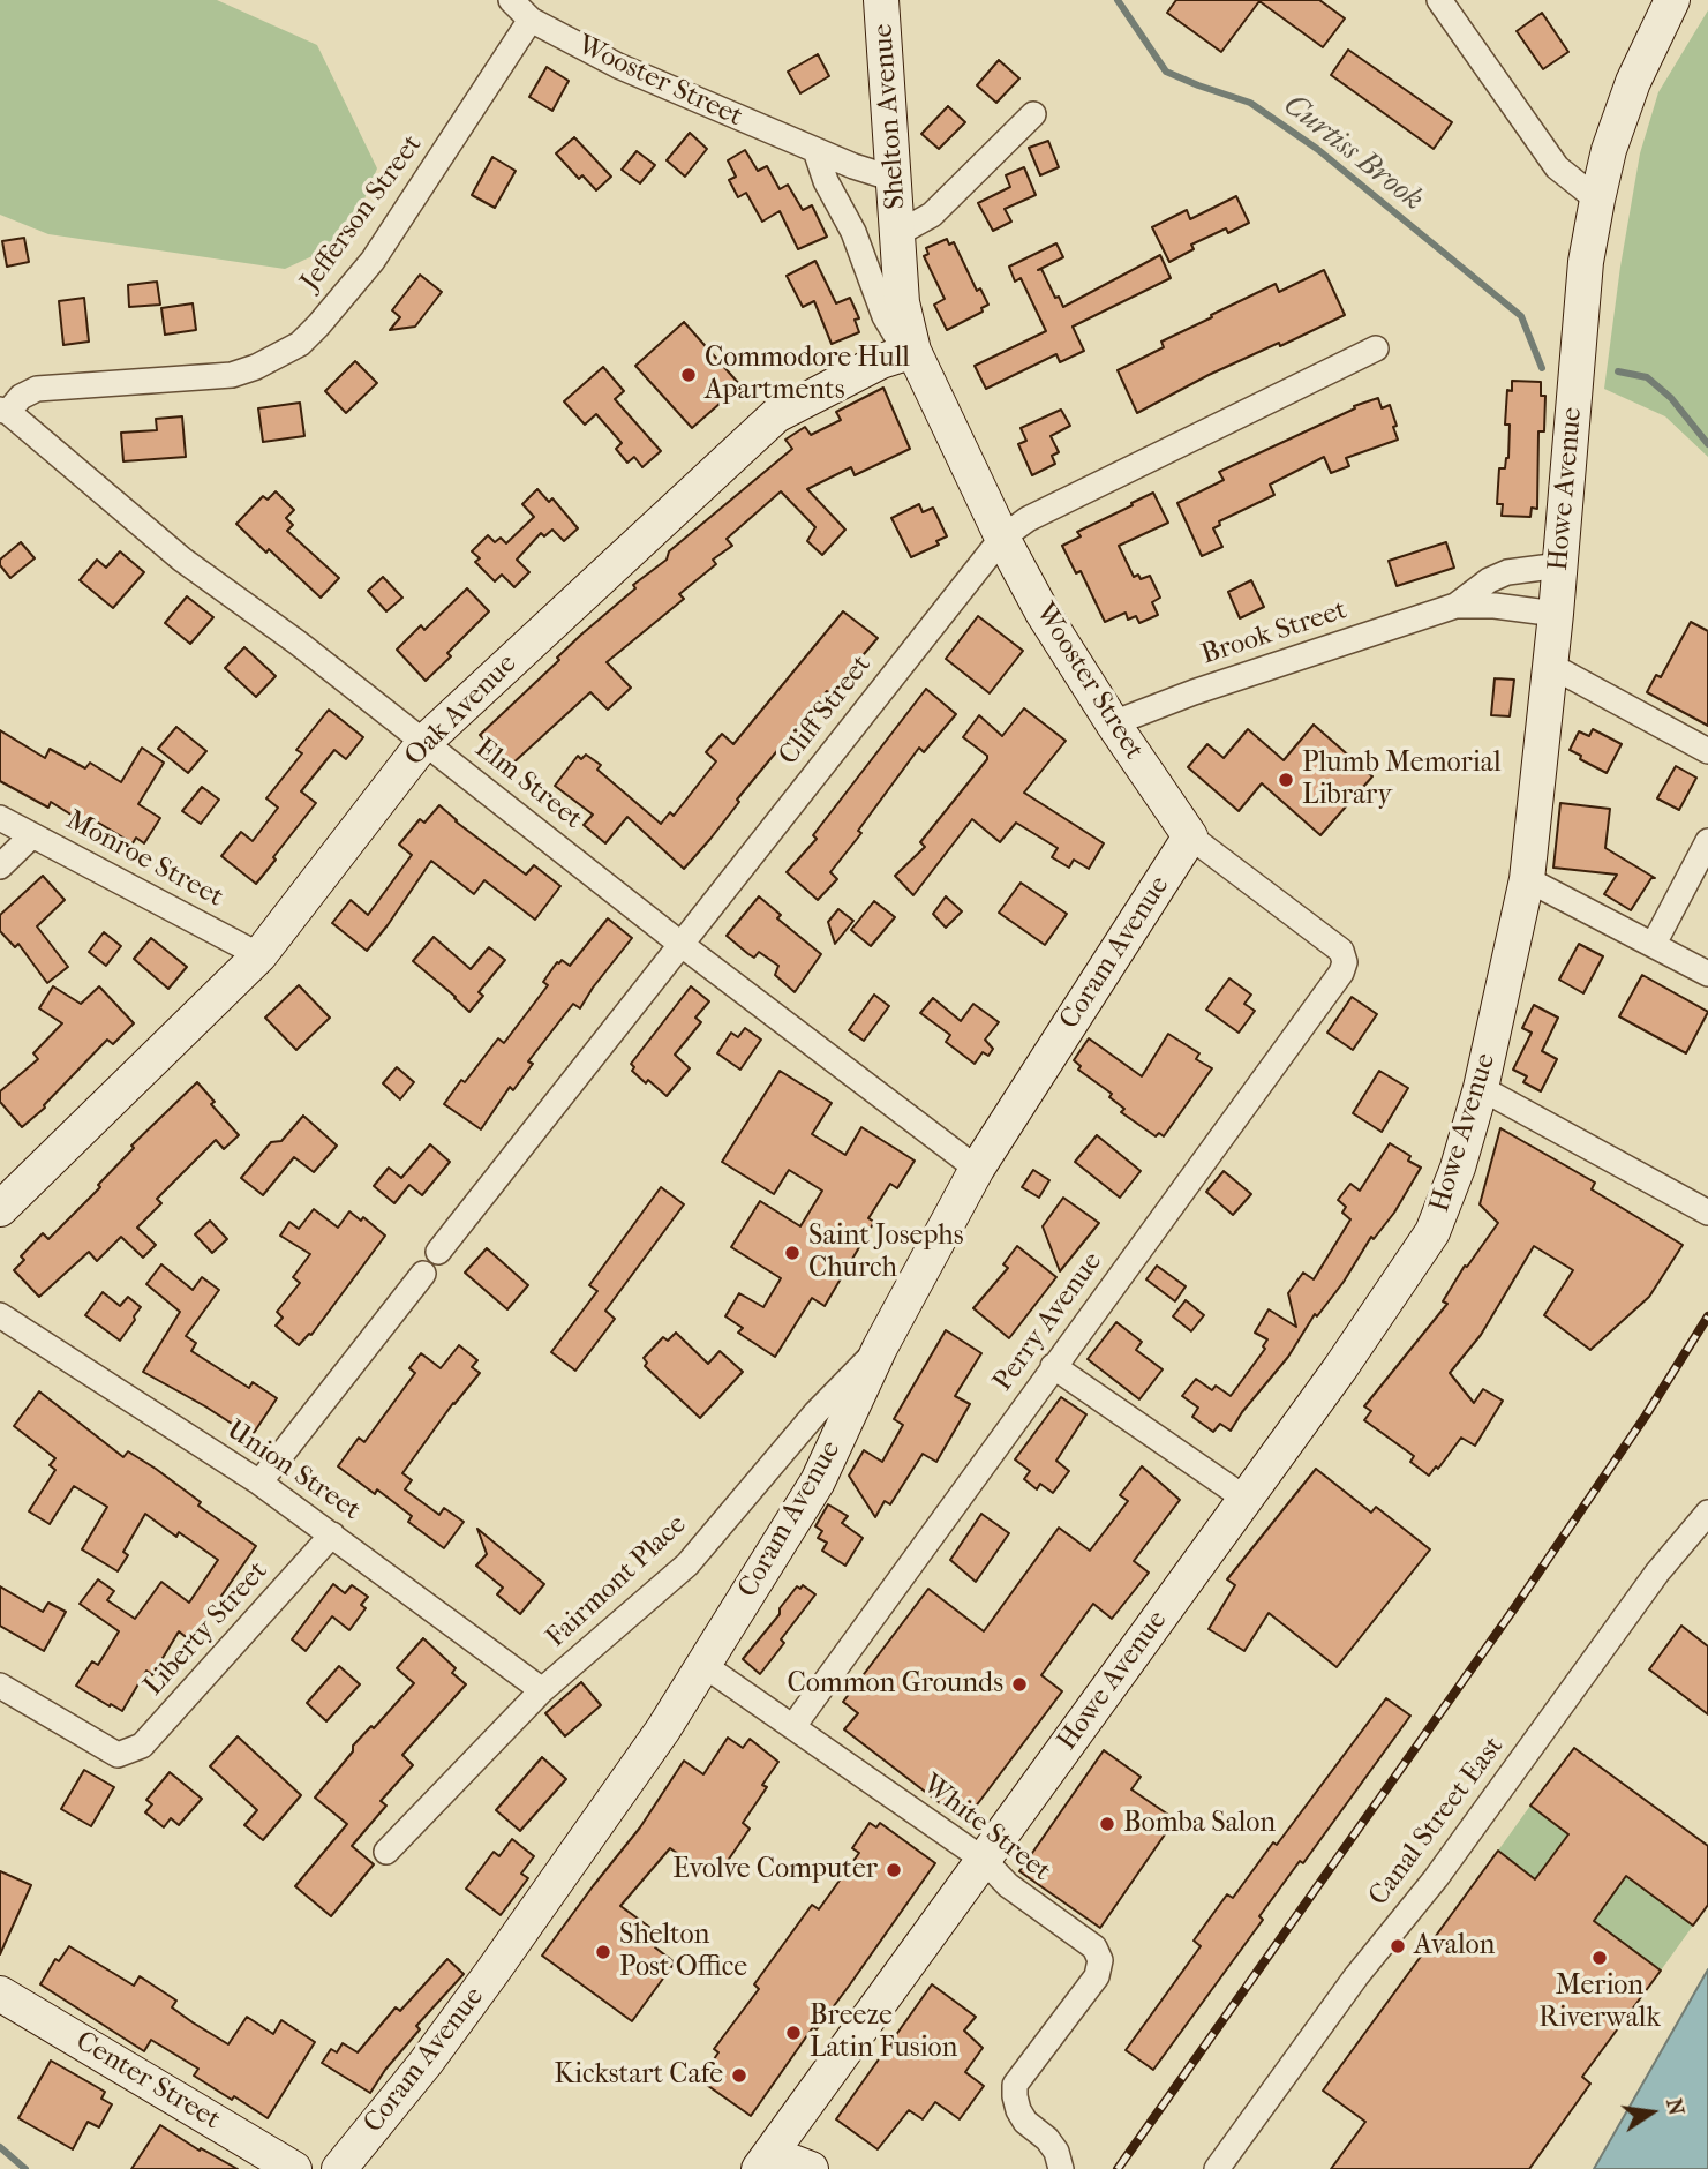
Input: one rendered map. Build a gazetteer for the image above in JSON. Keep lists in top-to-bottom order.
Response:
{
  "streets": {
    "main road": [
      "Wooster Street",
      "Shelton Avenue",
      "Howe Avenue",
      "Oak Avenue",
      "Coram Avenue",
      "Center Street"
    ],
    "street": [
      "Jefferson Street",
      "Brook Street",
      "Cliff Street",
      "Elm Street",
      "Monroe Street",
      "Perry Avenue",
      "Union Street",
      "Fairmont Place",
      "Liberty Street",
      "Canal Street East",
      "White Street"
    ]
  },
  "crossings": [
    ["Wooster Street", "Shelton Avenue"],
    ["Wooster Street", "Jefferson Street"],
    ["Wooster Street", "Brook Street"],
    ["Wooster Street", "Oak Avenue"],
    ["Wooster Street", "Cliff Street"],
    ["Wooster Street", "Coram Avenue"],
    ["Wooster Street", "Perry Avenue"],
    ["Jefferson Street", "Elm Street"],
    ["Howe Avenue", "Brook Street"],
    ["Howe Avenue", "White Street"],
    ["Oak Avenue", "Elm Street"],
    ["Oak Avenue", "Monroe Street"],
    ["Cliff Street", "Elm Street"],
    ["Elm Street", "Coram Avenue"],
    ["Coram Avenue", "Fairmont Place"],
    ["Coram Avenue", "White Street"],
    ["Perry Avenue", "White Street"],
    ["Union Street", "Fairmont Place"],
    ["Union Street", "Liberty Street"]
  ],
  "water": ["Curtiss Brook"],
  "places": [
    "Commodore Hull Apartments",
    "Plumb Memorial Library",
    "Saint Josephs Church",
    "Common Grounds",
    "Bomba Salon",
    "Evolve Computer",
    "Avalon",
    "Shelton Post Office",
    "Merion Riverwalk",
    "Breeze Latin Fusion",
    "Kickstart Cafe"
  ],
  "north": "right"
}
